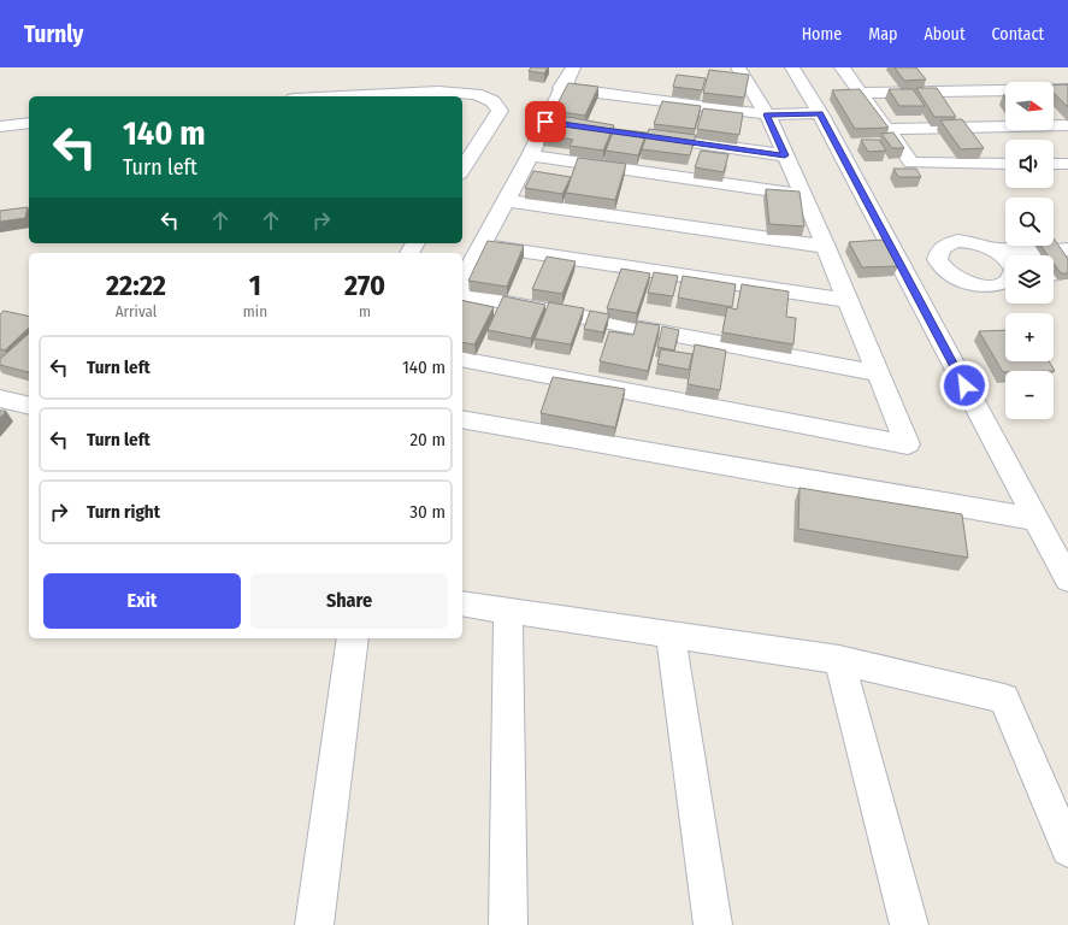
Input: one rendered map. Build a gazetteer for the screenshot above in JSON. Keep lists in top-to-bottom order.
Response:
{
  "north": "right",
  "page": {
    "header": "Turnly",
    "nav": [
      "Home",
      "Map",
      "About",
      "Contact"
    ],
    "map_buttons": ["+", "−"],
    "turn": ["140 m", "Turn left"],
    "eta": [
      "22:22",
      "Arrival",
      "1",
      "min",
      "270",
      "m"
    ],
    "list": [
      {
        "name": "Turn left",
        "value": "140 m"
      },
      {
        "name": "Turn left",
        "value": "20 m"
      },
      {
        "name": "Turn right",
        "value": "30 m"
      }
    ],
    "buttons": ["Exit", "Share"]
  }
}
